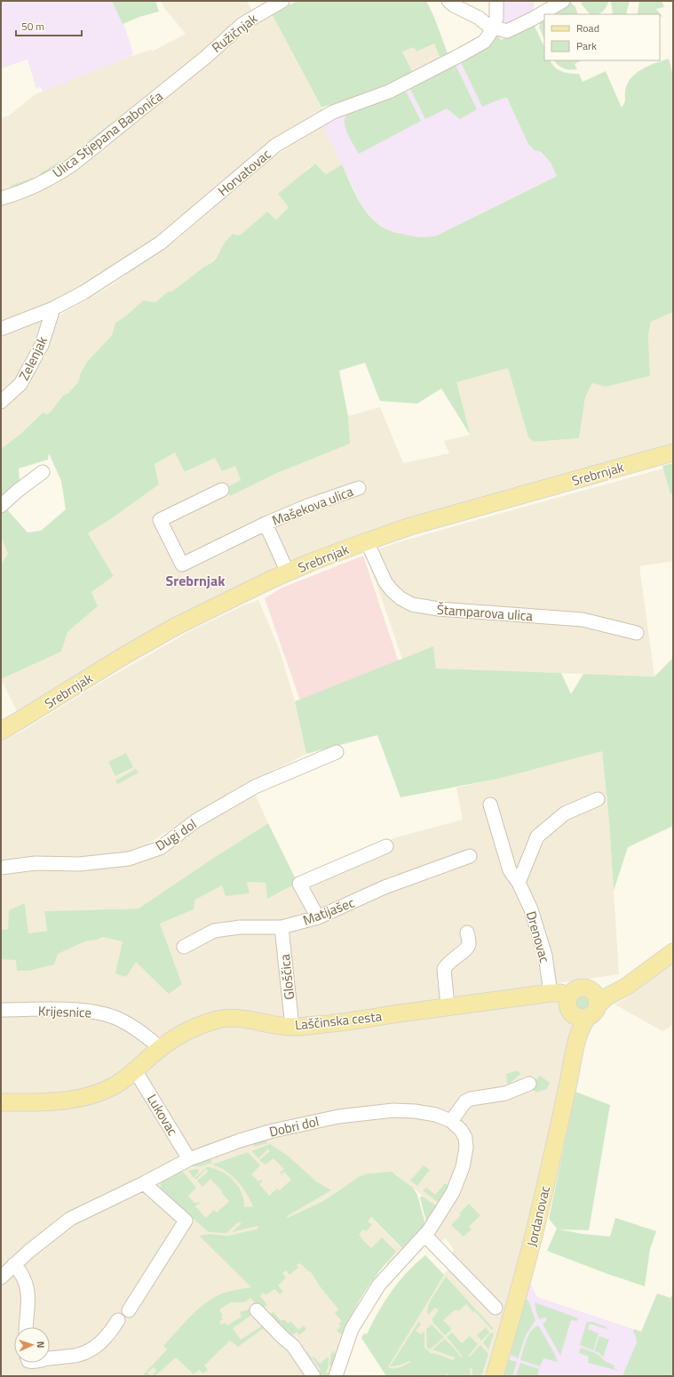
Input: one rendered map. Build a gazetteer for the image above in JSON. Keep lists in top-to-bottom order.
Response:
{
  "streets": {
    "main road": ["Srebrnjak", "Laščinska cesta", "Jordanovac"],
    "street": [
      "Ružičnjak",
      "Ulica Stjepana Babonića",
      "Horvatovac",
      "Zelenjak",
      "Mašekova ulica",
      "Štamparova ulica",
      "Dugi dol",
      "Matijašec",
      "Drenovac",
      "Gloščica",
      "Krijesnice",
      "Lukovac",
      "Dobri dol"
    ]
  },
  "crossings": [
    ["Ružičnjak", "Ulica Stjepana Babonića"],
    ["Horvatovac", "Zelenjak"],
    ["Srebrnjak", "Mašekova ulica"],
    ["Srebrnjak", "Štamparova ulica"],
    ["Matijašec", "Gloščica"],
    ["Drenovac", "Laščinska cesta"],
    ["Gloščica", "Laščinska cesta"],
    ["Krijesnice", "Laščinska cesta"],
    ["Laščinska cesta", "Lukovac"],
    ["Laščinska cesta", "Jordanovac"],
    ["Lukovac", "Dobri dol"]
  ],
  "districts": ["Srebrnjak"],
  "legend": ["Road", "Park"],
  "scale_bar": "50 m",
  "north": "right"
}
